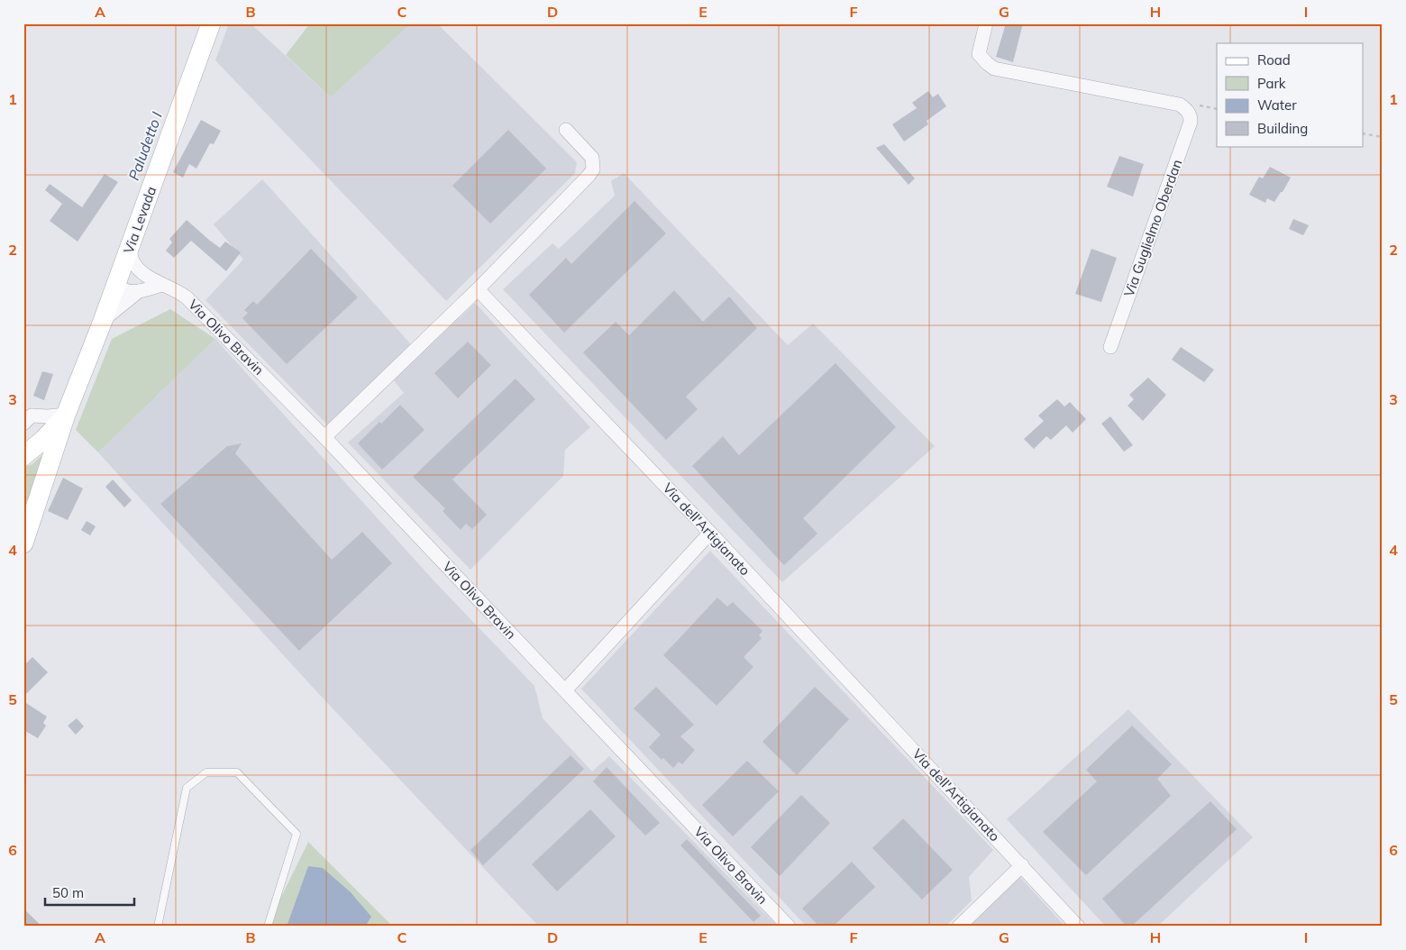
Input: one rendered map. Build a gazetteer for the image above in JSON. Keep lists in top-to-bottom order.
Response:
{
  "streets": {
    "main road": ["Via Levada"],
    "street": ["Via Guglielmo Oberdan", "Via Olivo Bravin", "Via dell'Artigianato"]
  },
  "water": ["Paludetto I"],
  "legend": [
    "Road",
    "Park",
    "Water",
    "Building"
  ],
  "scale_bar": "50 m",
  "grid": {
    "columns": [
      "A",
      "B",
      "C",
      "D",
      "E",
      "F",
      "G",
      "H",
      "I"
    ],
    "rows": [
      "1",
      "2",
      "3",
      "4",
      "5",
      "6"
    ]
  }
}
